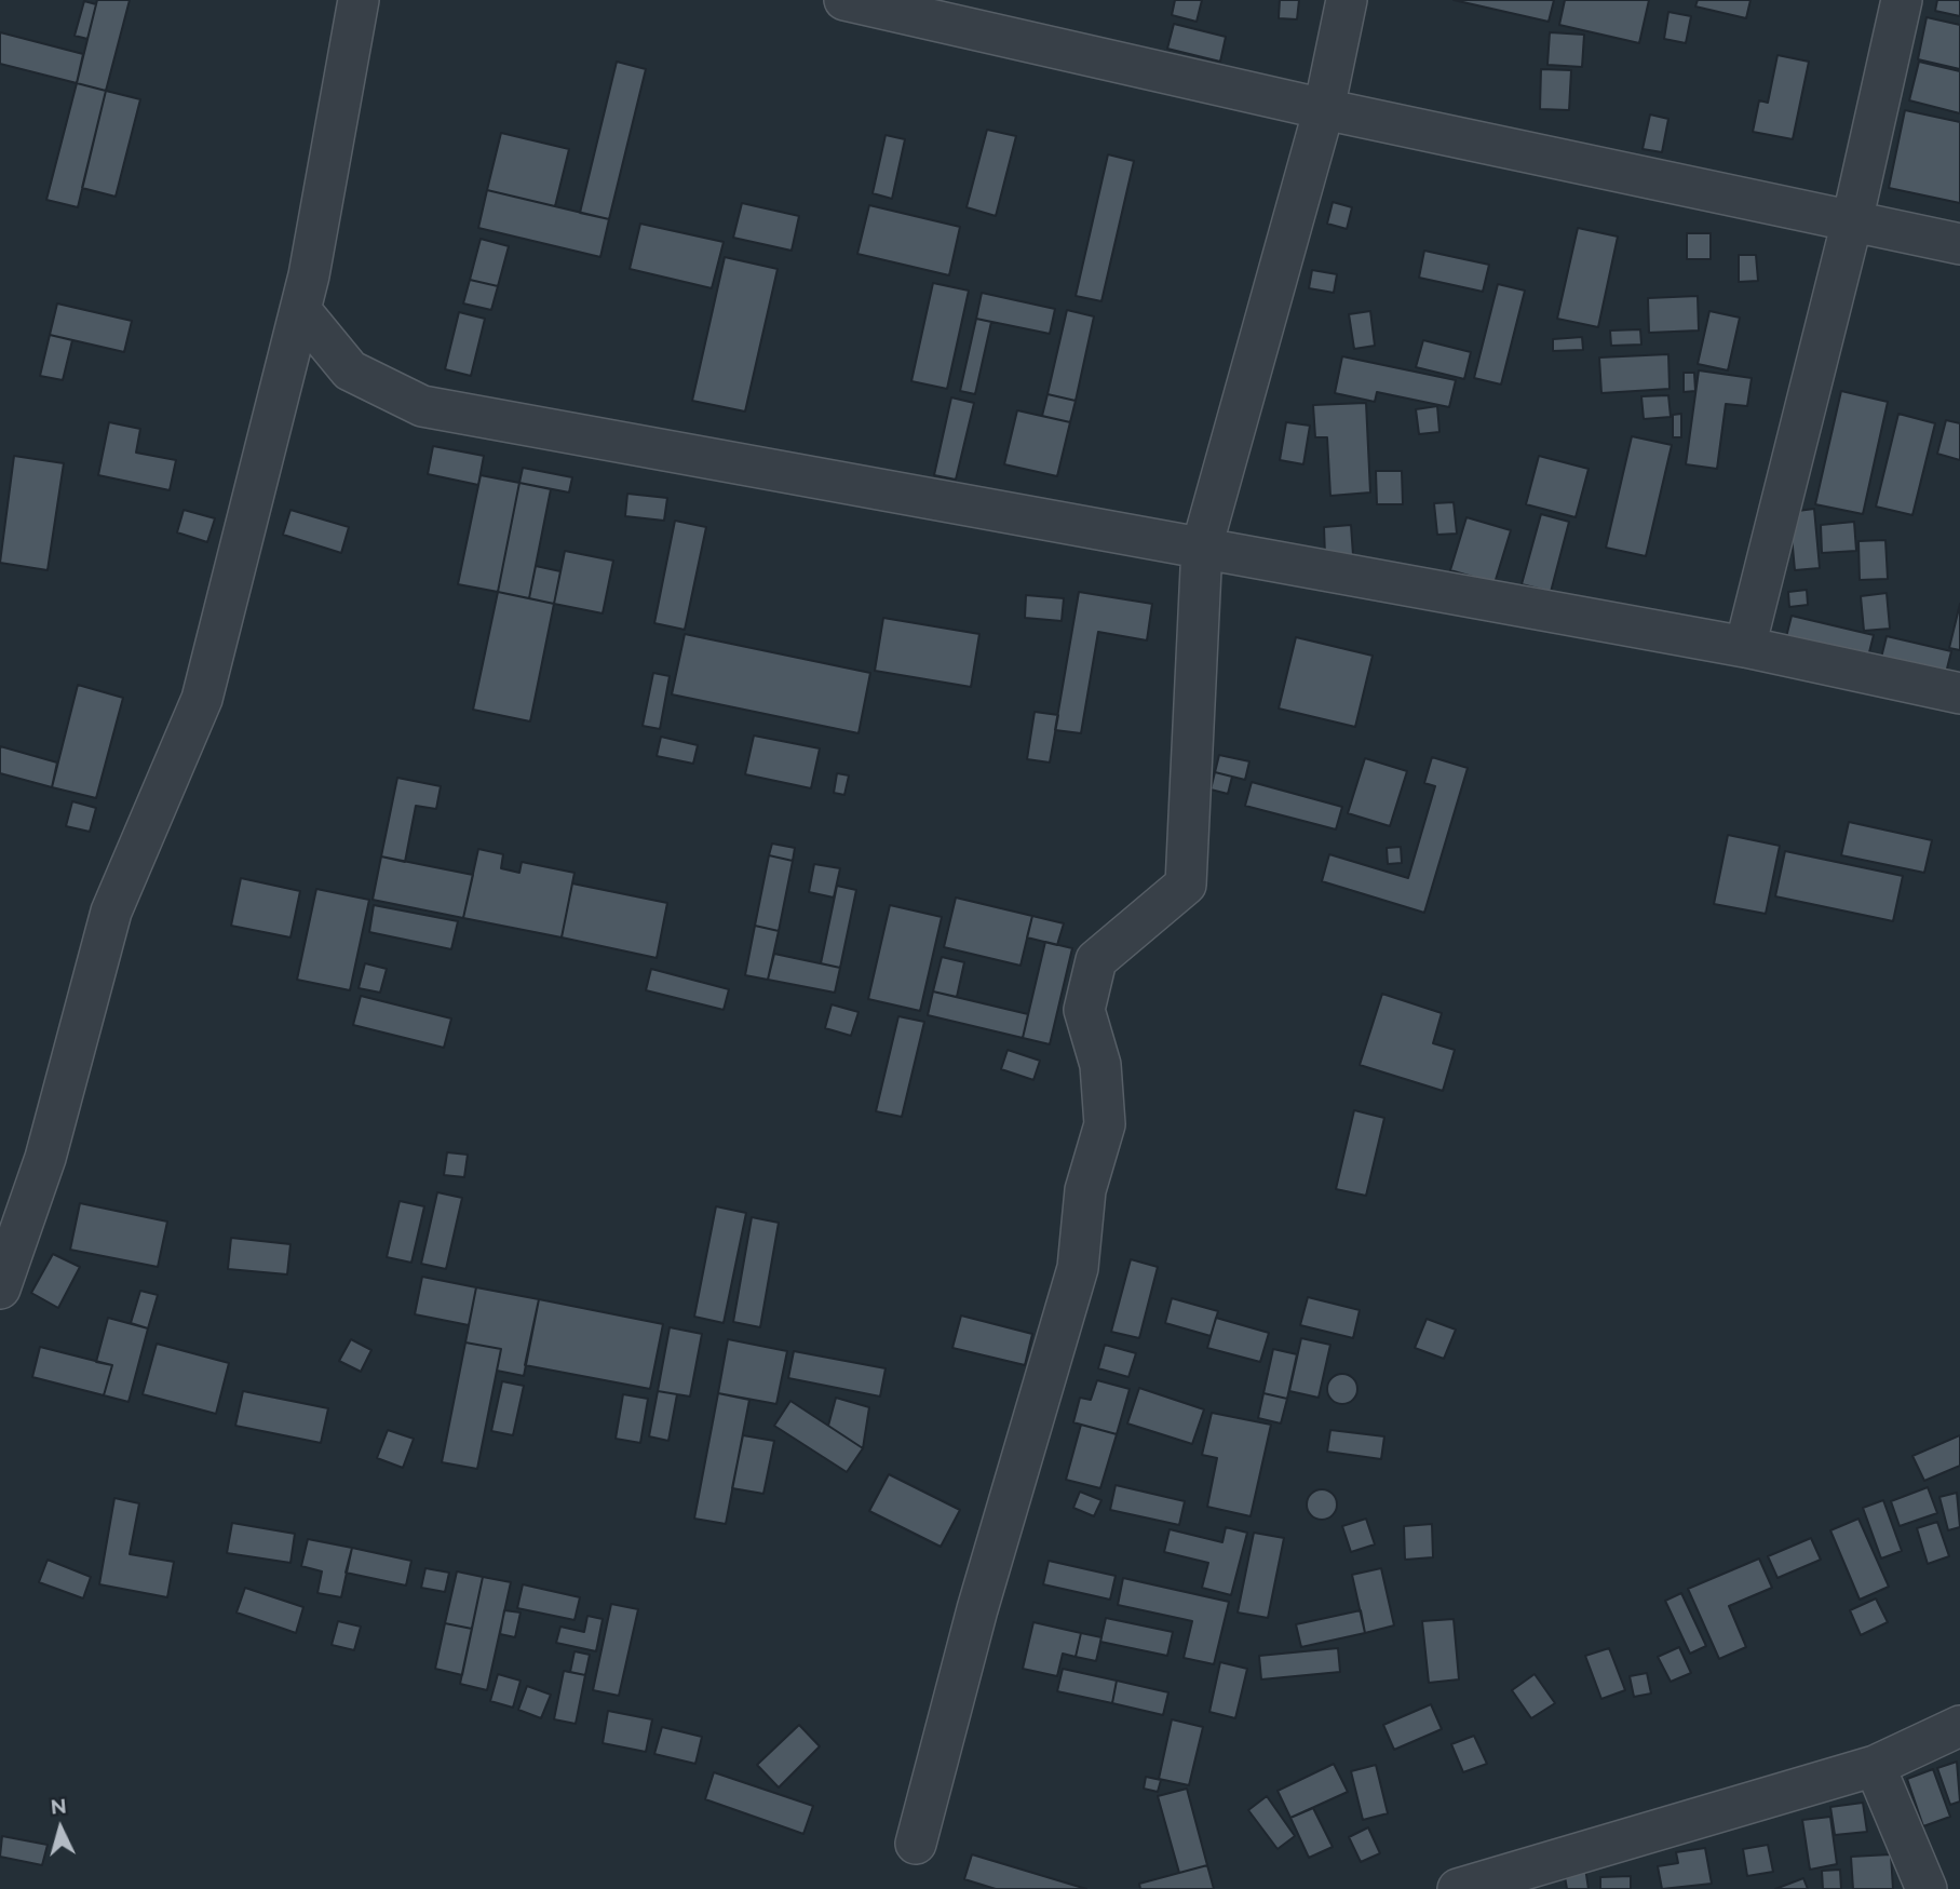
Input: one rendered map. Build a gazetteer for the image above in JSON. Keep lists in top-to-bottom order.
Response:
{
  "north": "top"
}
